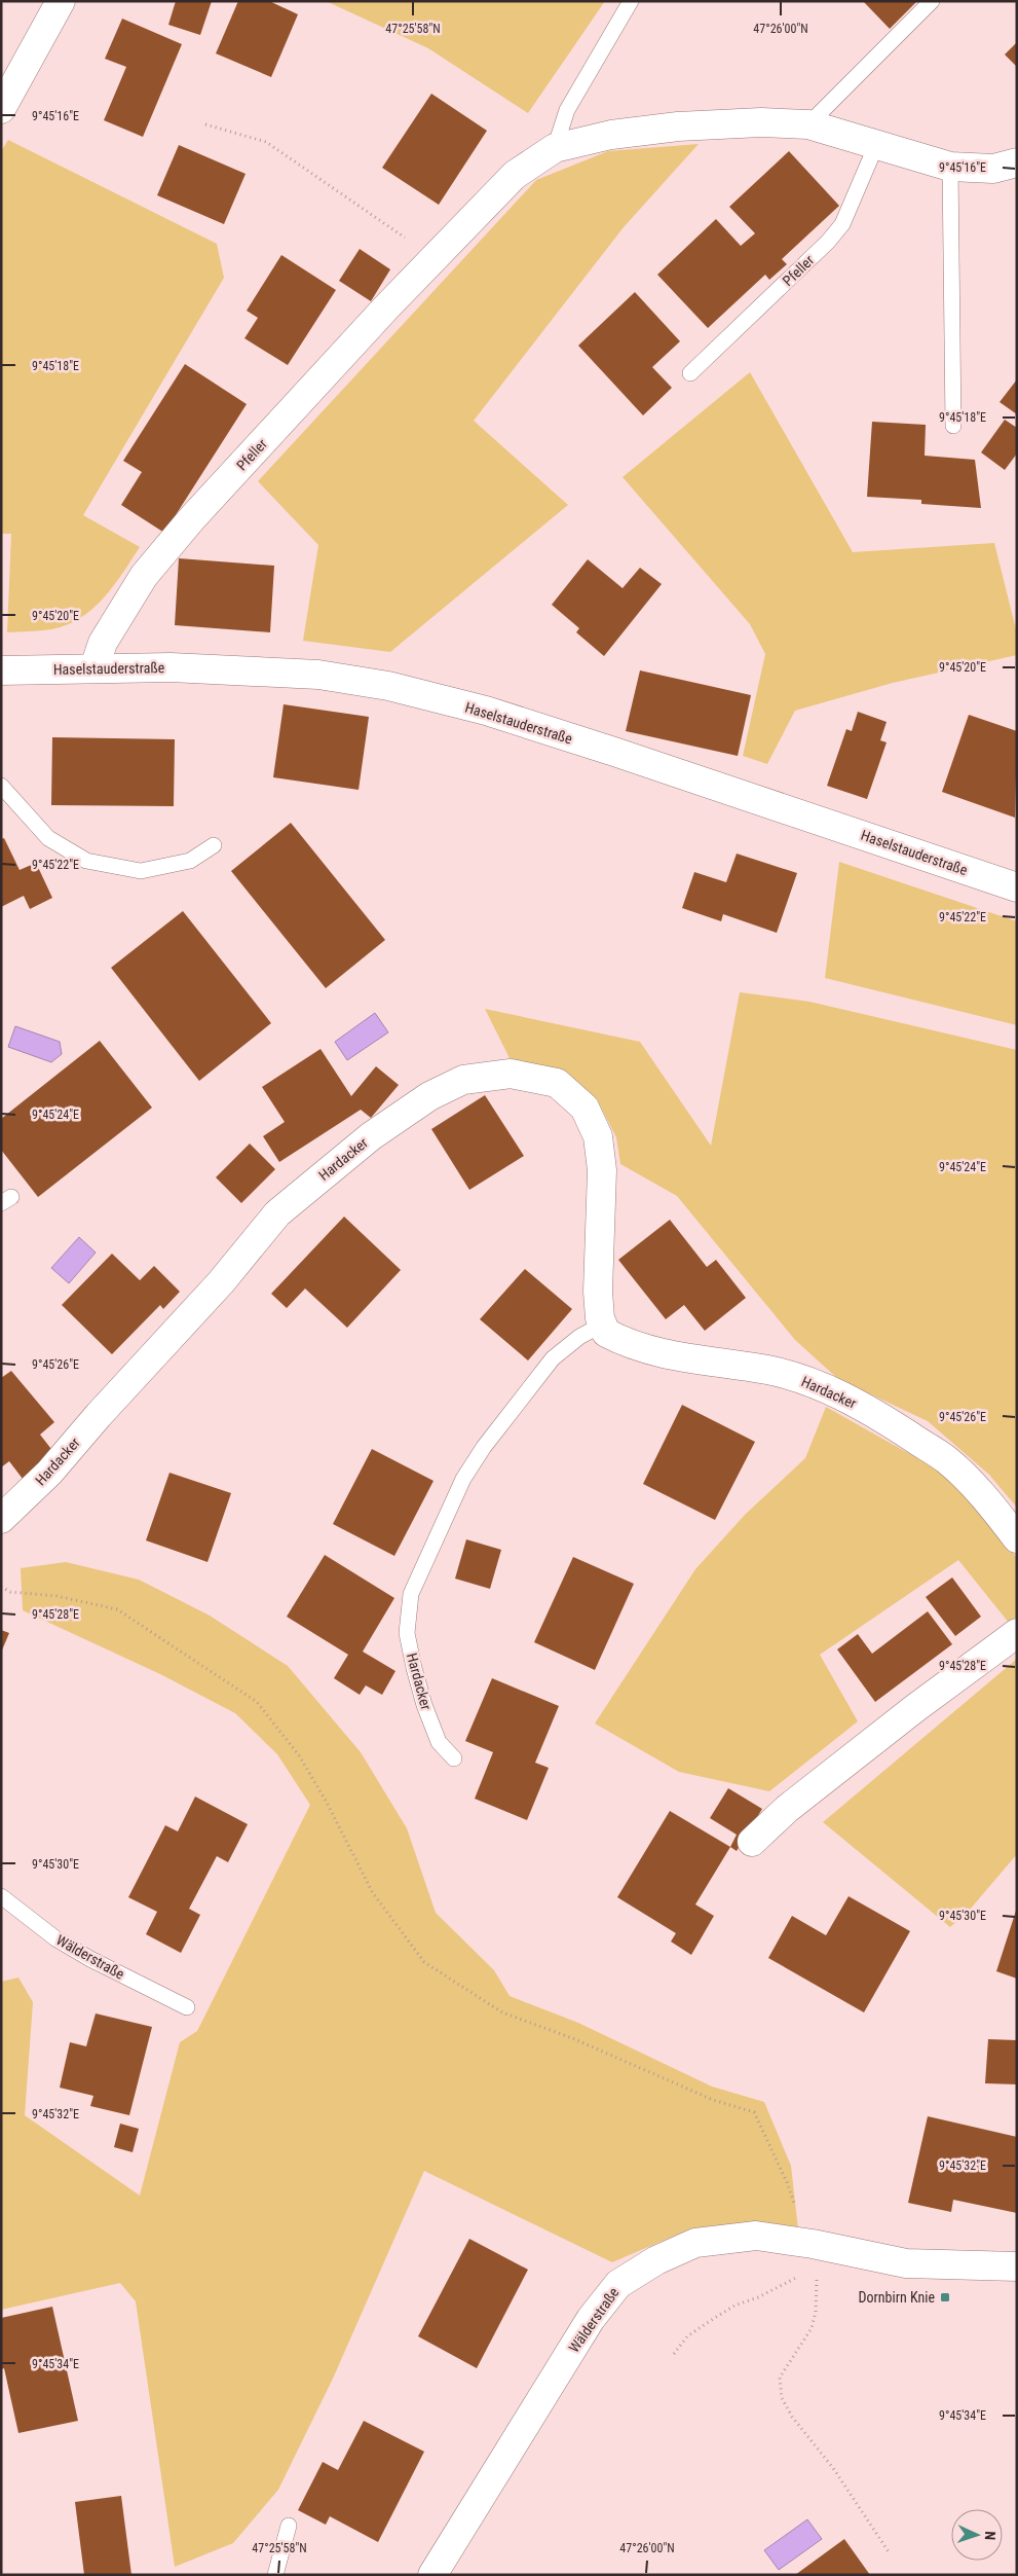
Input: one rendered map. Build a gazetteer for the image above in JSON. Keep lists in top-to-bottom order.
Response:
{
  "streets": {
    "street": [
      "Pfeller",
      "Haselstauderstraße",
      "Hardacker",
      "Wälderstraße"
    ]
  },
  "crossings": [
    ["Pfeller", "Haselstauderstraße"]
  ],
  "places": {
    "transit": ["Dornbirn Knie"]
  },
  "north": "right",
  "coordinates": [
    "47°25'58\"N",
    "47°26'00\"N",
    "9°45'16\"E",
    "9°45'18\"E",
    "9°45'20\"E",
    "9°45'22\"E",
    "9°45'24\"E",
    "9°45'26\"E",
    "9°45'28\"E",
    "9°45'30\"E",
    "9°45'32\"E",
    "9°45'34\"E"
  ]
}
